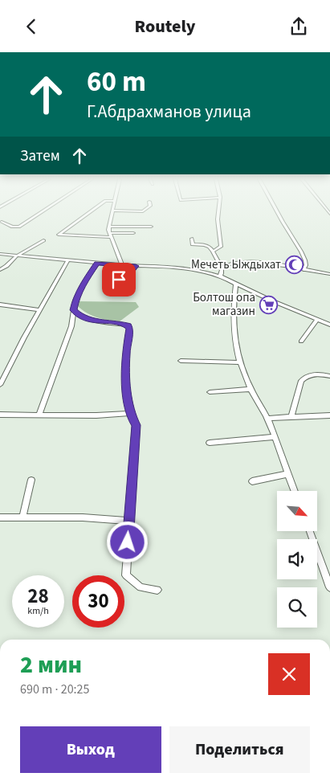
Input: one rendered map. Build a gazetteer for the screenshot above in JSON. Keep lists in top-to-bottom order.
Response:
{
  "places": {
    "mosque": ["Мечеть Ыждыхат"],
    "supermarket": ["Болтош опа магазин"]
  },
  "north": "bottom right",
  "page": {
    "header": "Routely",
    "turn": ["60 m", "Г.Абдрахманов улица"],
    "then": "Затем",
    "speed": "28 km/h",
    "limit": "30",
    "heading": ["2 мин", "690 m · 20:25"],
    "buttons": ["Выход", "Поделиться"]
  }
}
